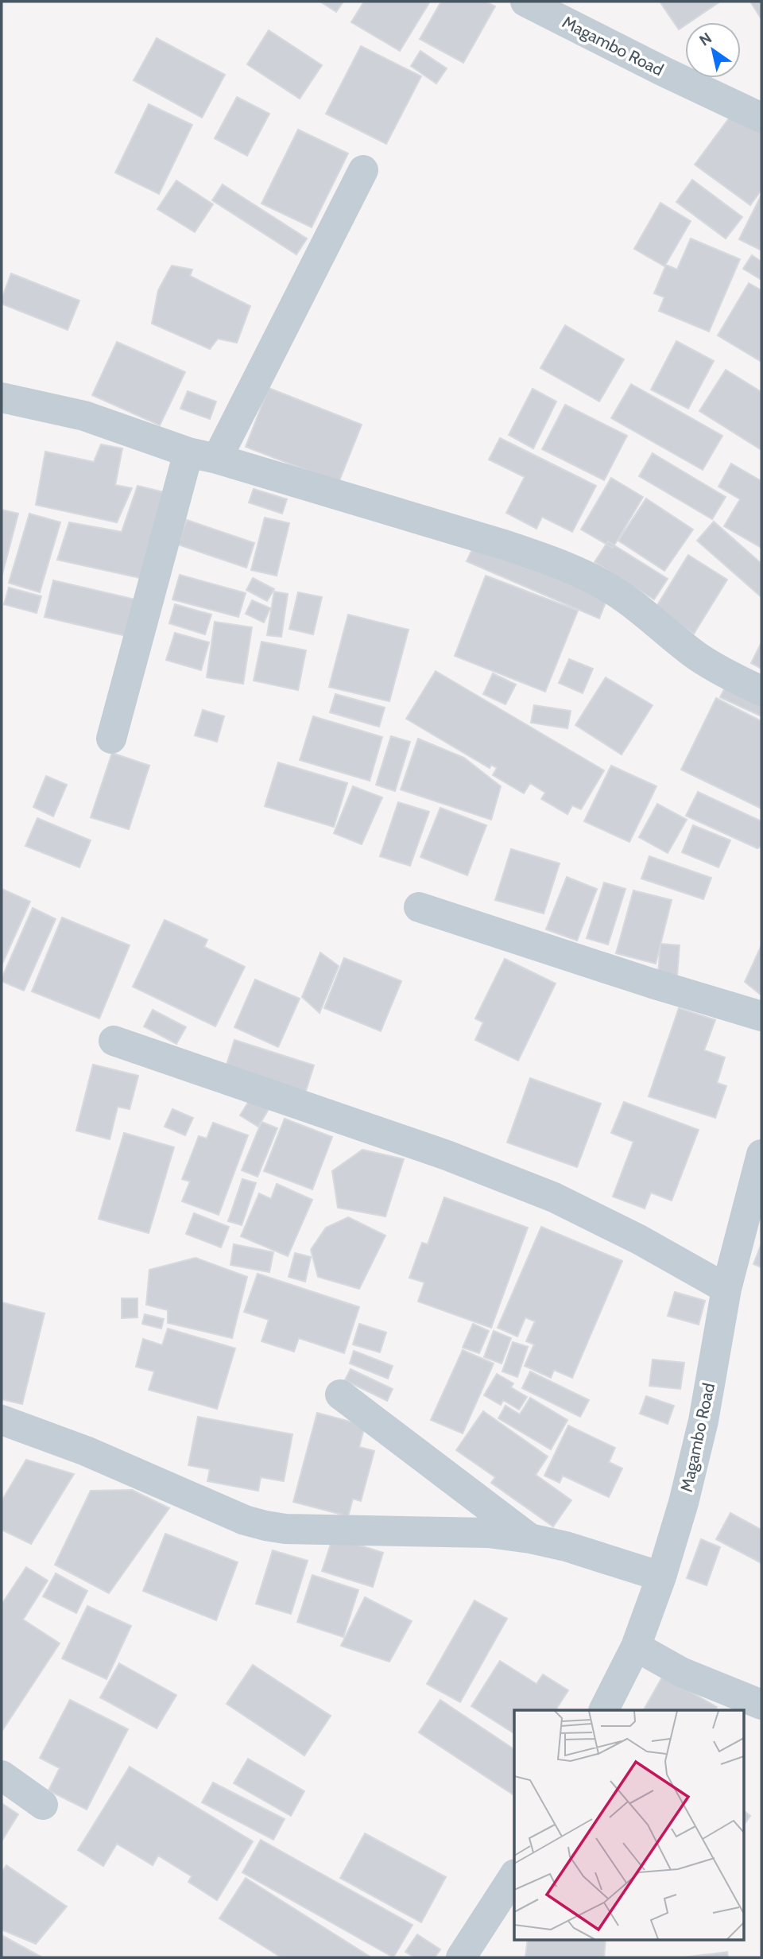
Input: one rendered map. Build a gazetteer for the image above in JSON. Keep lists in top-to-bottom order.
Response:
{
  "streets": {
    "street": ["Magambo Road"]
  },
  "north": "top left"
}
